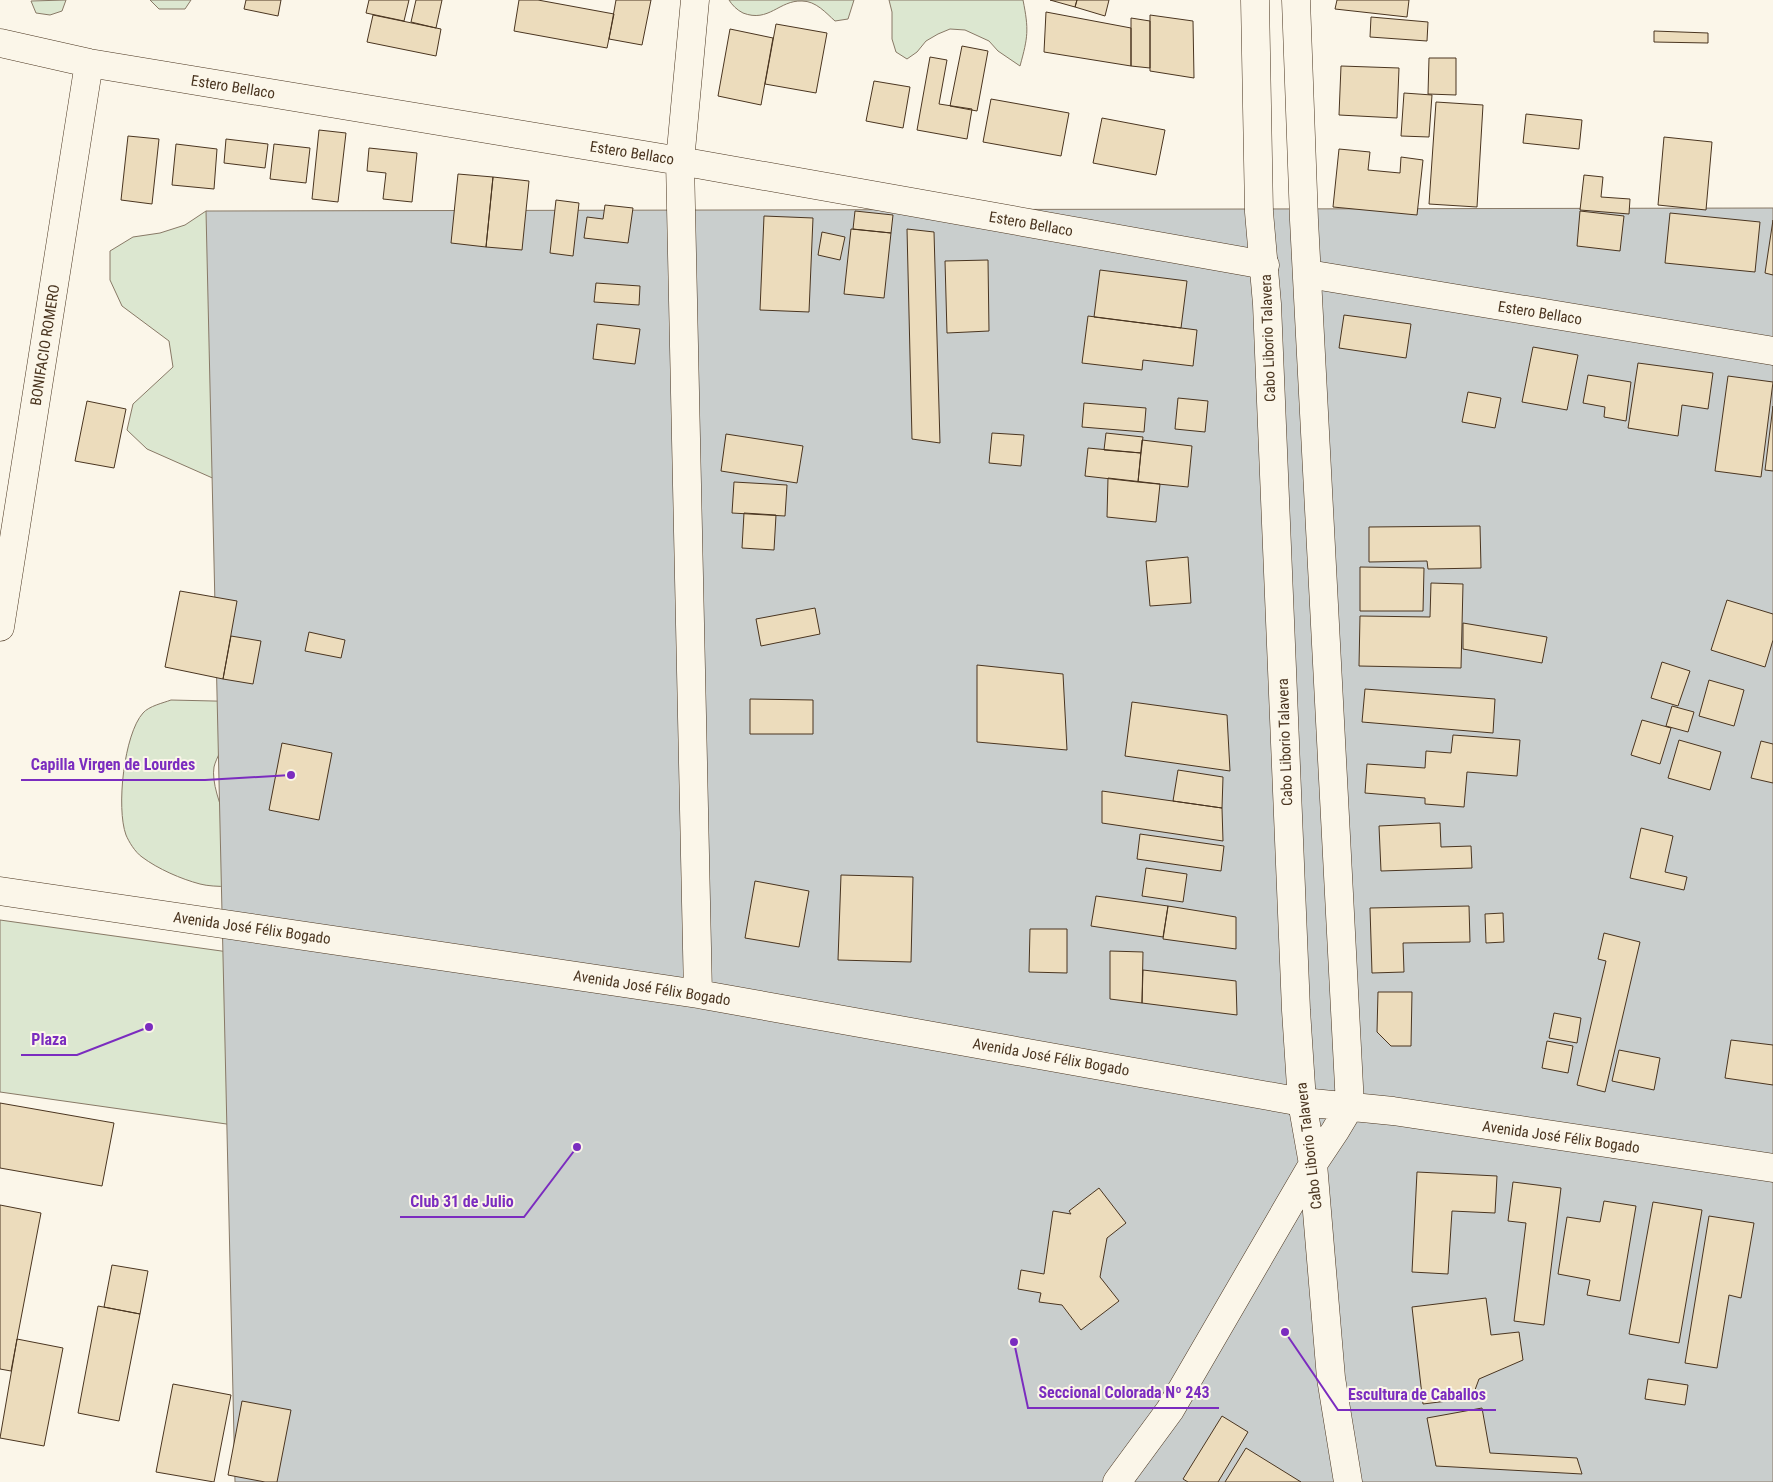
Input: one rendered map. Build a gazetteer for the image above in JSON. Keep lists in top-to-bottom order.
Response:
{
  "streets": {
    "main road": [
      "Estero Bellaco",
      "Cabo Liborio Talavera",
      "BONIFACIO ROMERO",
      "Avenida José Félix Bogado"
    ]
  },
  "crossings": [
    ["Estero Bellaco", "Cabo Liborio Talavera"],
    ["Estero Bellaco", "BONIFACIO ROMERO"],
    ["Cabo Liborio Talavera", "Avenida José Félix Bogado"]
  ],
  "places": [
    "Capilla Virgen de Lourdes",
    "Plaza",
    "Club 31 de Julio",
    "Escultura de Caballos",
    "Seccional Colorada Nº 243"
  ]
}
